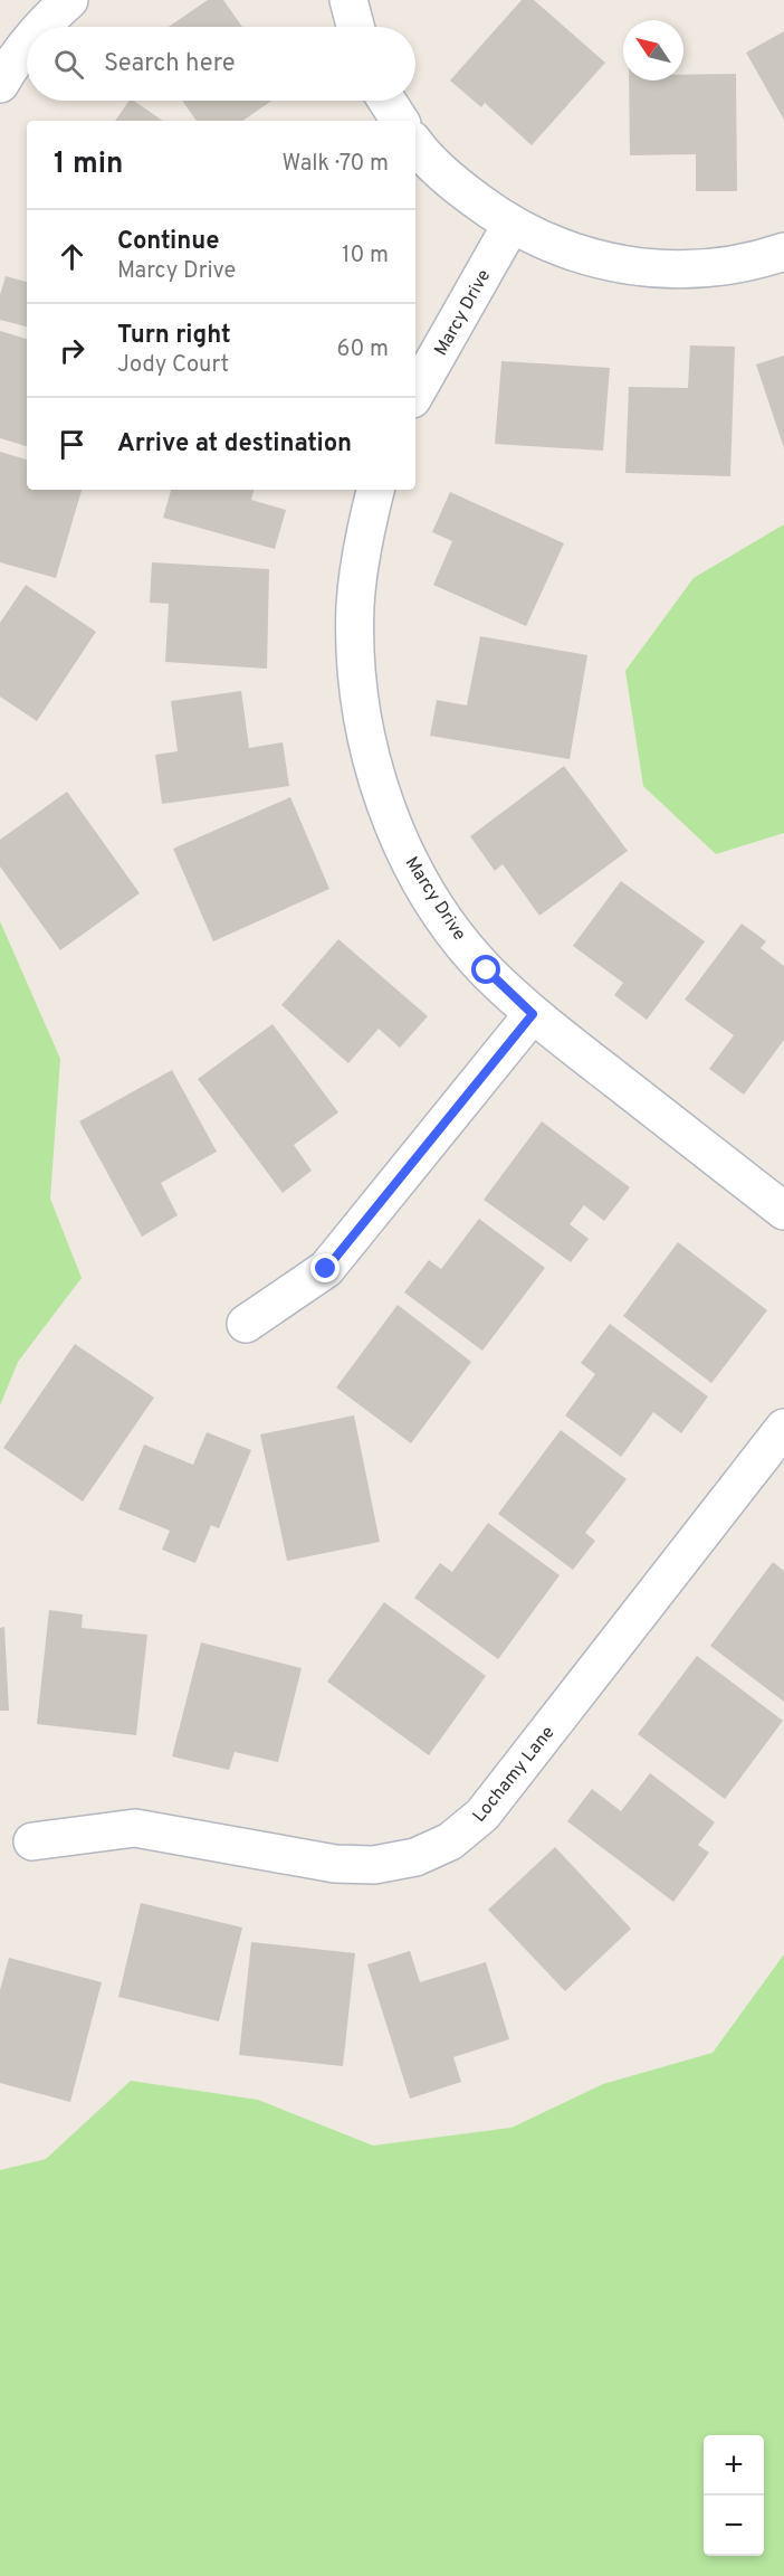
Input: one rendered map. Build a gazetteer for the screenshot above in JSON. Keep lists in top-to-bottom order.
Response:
{
  "streets": {
    "street": ["Marcy Drive", "Lochamy Lane"]
  },
  "north": "top left",
  "page": {
    "search": "Search here",
    "heading": ["1 min", "Walk · 70 m"],
    "list": [
      ["Continue", "Marcy Drive", "10 m"],
      ["Turn right", "Jody Court", "60 m"],
      "Arrive at destination"
    ],
    "map_buttons": ["+", "−"]
  }
}
